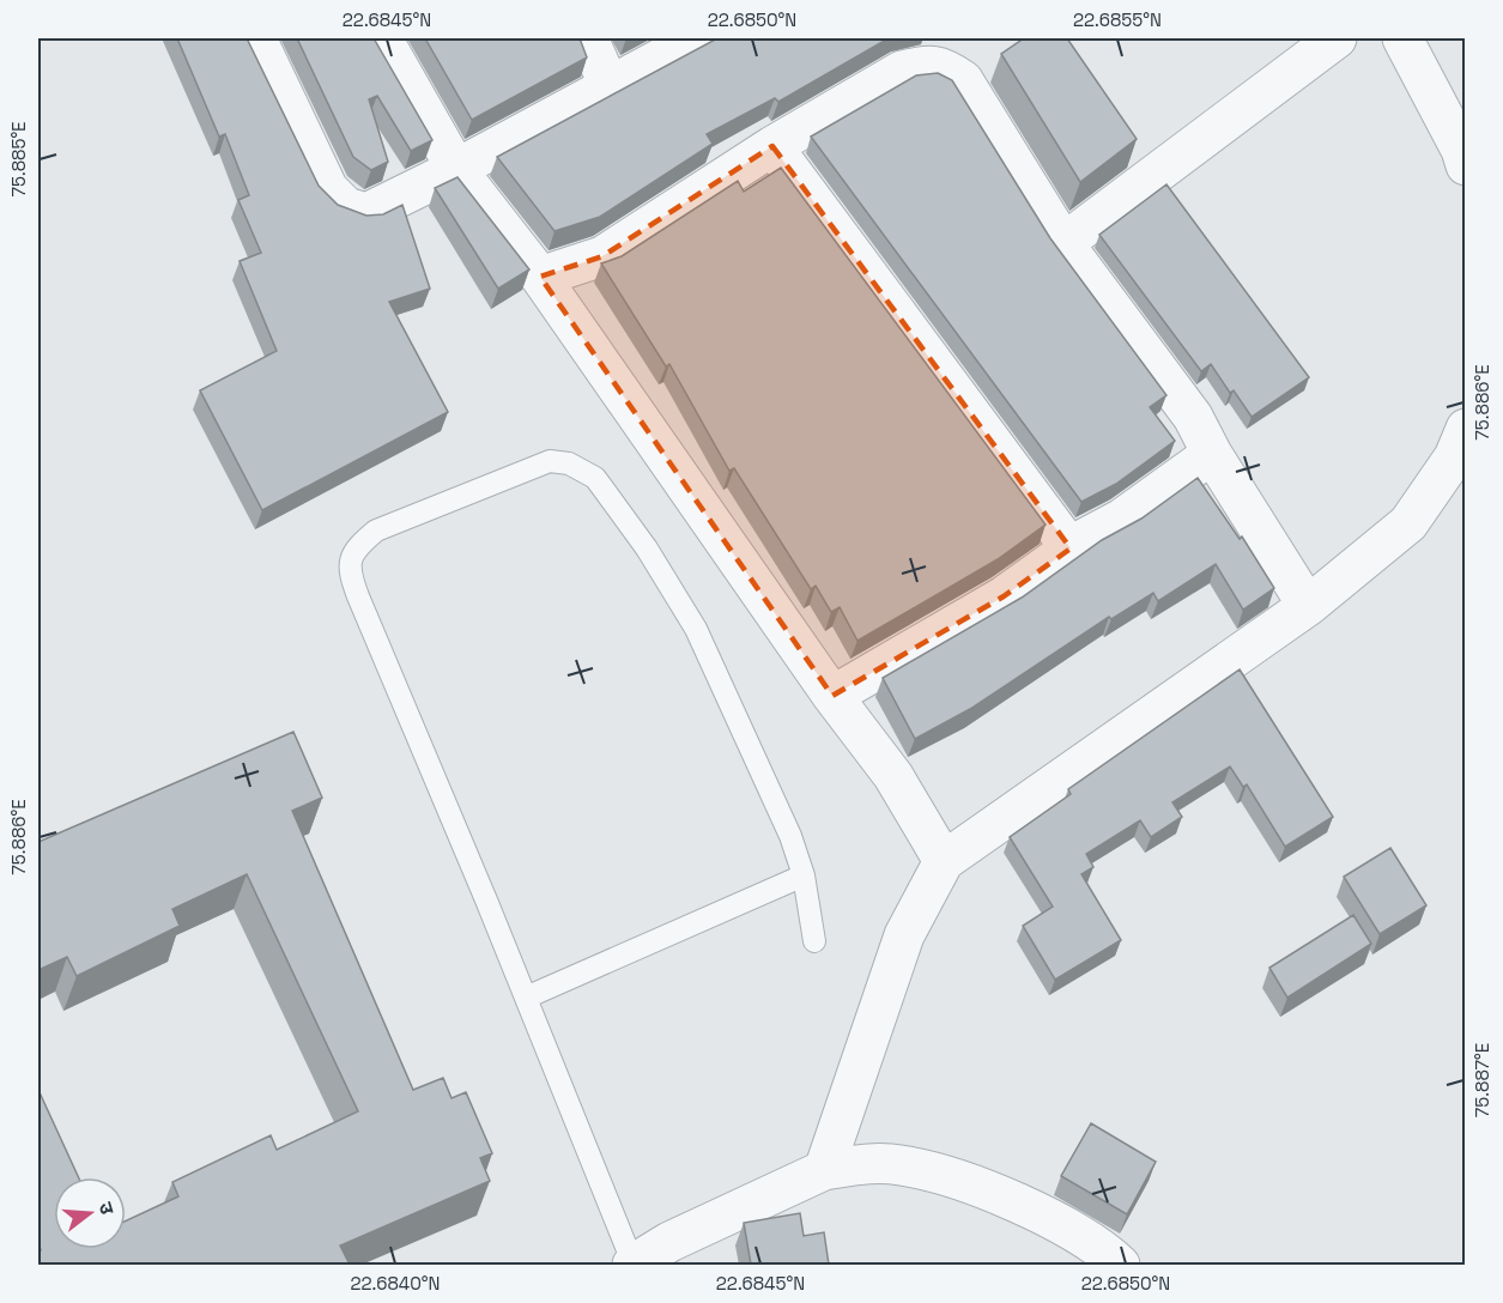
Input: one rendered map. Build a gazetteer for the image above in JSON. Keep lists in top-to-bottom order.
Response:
{
  "north": "right",
  "coordinates": [
    "22.6845°N",
    "22.6850°N",
    "22.6855°N",
    "75.885°E",
    "75.886°E",
    "75.887°E",
    "22.6840°N"
  ]
}
